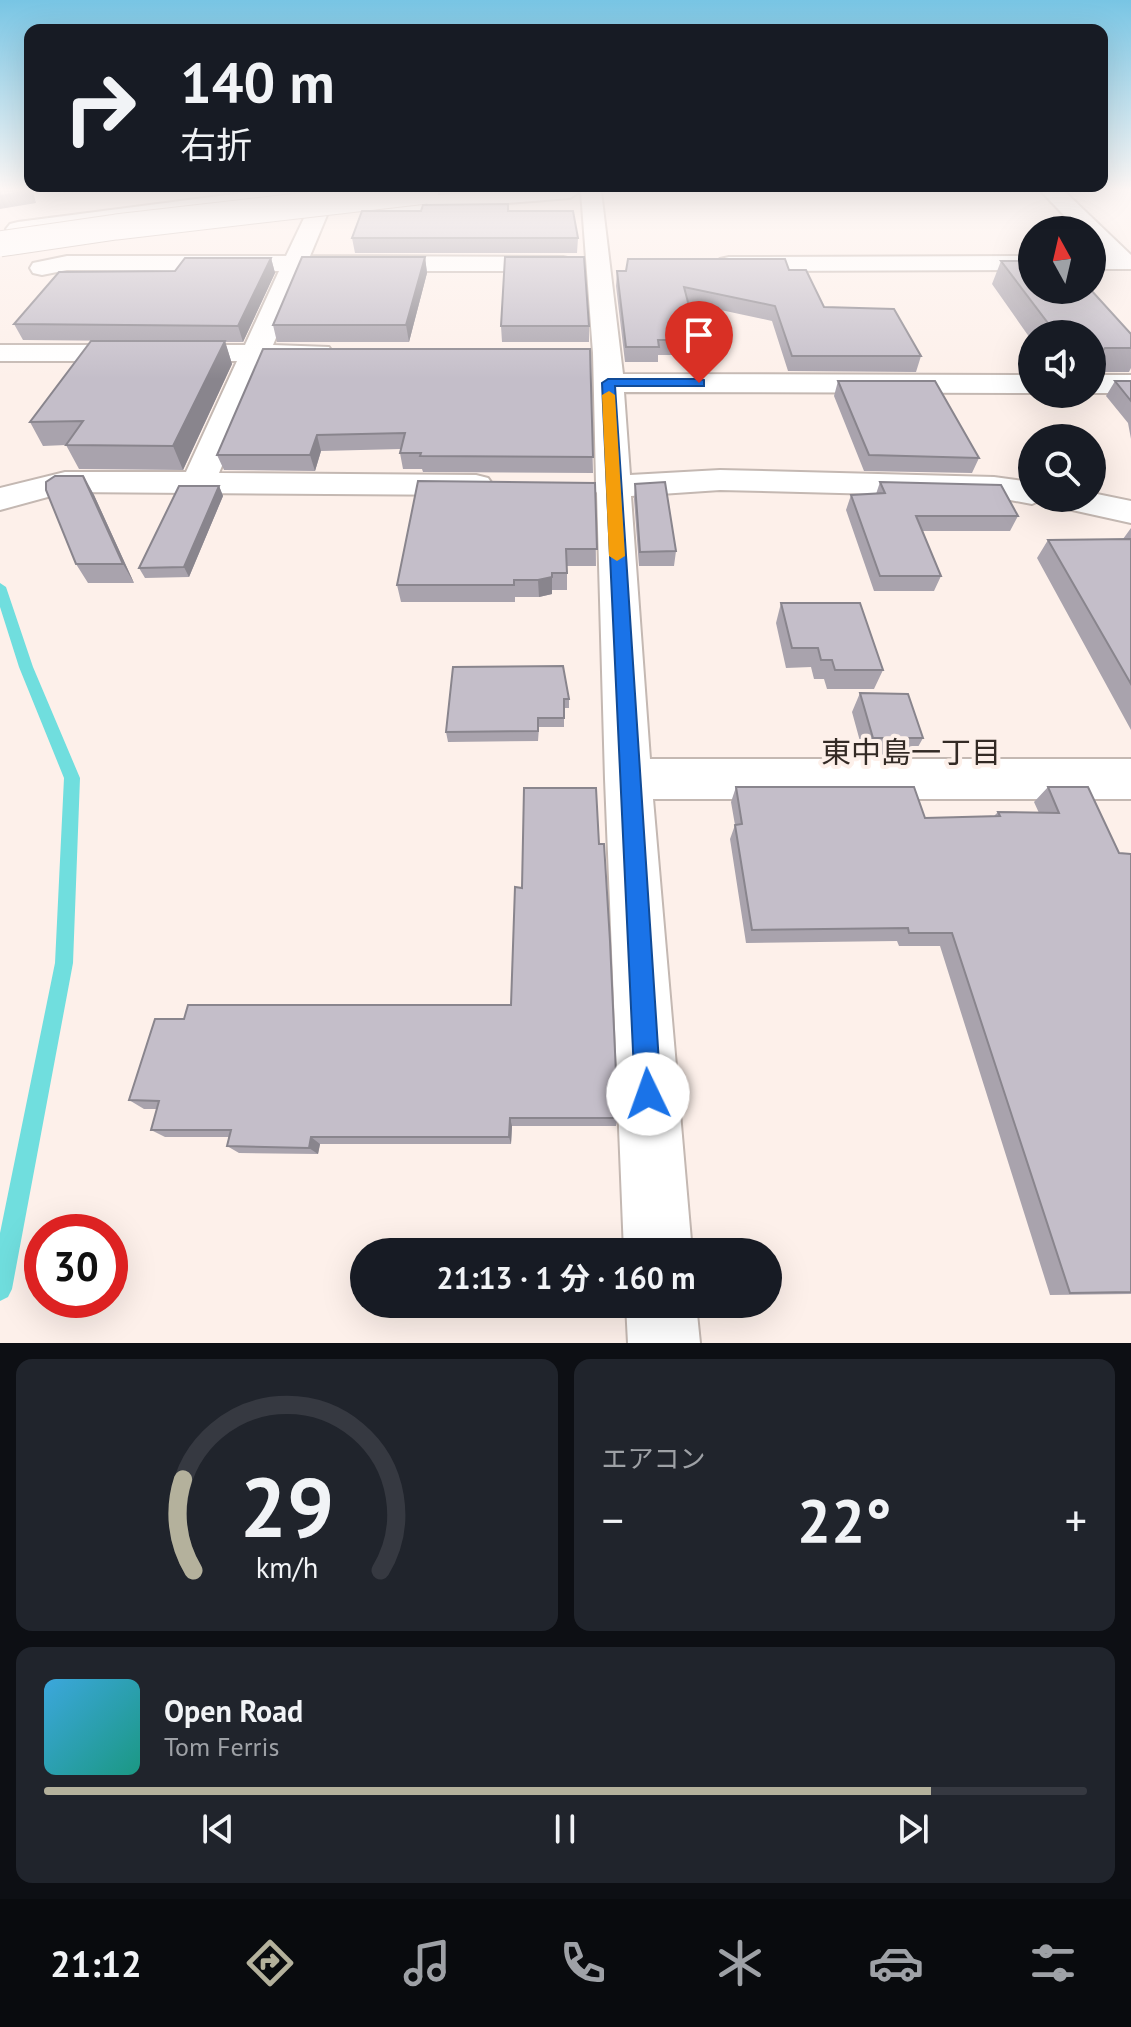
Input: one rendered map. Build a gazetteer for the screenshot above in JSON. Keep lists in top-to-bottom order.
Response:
{
  "districts": ["東中島一丁目"],
  "north": "top",
  "page": {
    "turn": ["140 m", "右折"],
    "limit": "30",
    "trip": "21:13 · 1 分 · 160 m",
    "tile": "エアコン",
    "heat": ["−", "22°", "+"],
    "song": ["Open Road", "Tom Ferris"],
    "tabs": "21:12",
    "gauge": ["29", "km/h"]
  }
}
